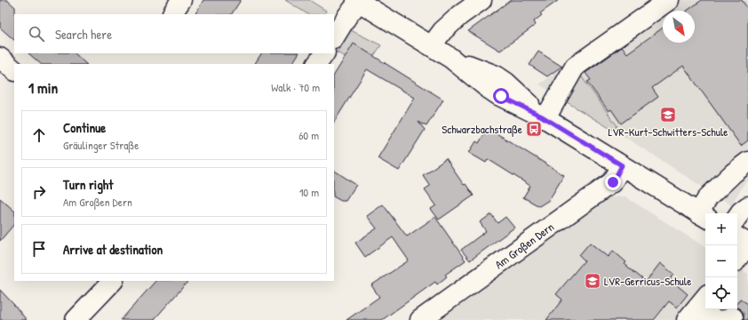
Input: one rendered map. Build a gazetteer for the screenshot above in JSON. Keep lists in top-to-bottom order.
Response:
{
  "streets": {
    "street": ["Am Großen Dern"]
  },
  "places": {
    "school or university": ["LVR-Kurt-Schwitters-Schule", "LVR-Gerricus-Schule"],
    "bus stop": ["Schwarzbachstraße"]
  },
  "north": "bottom right",
  "page": {
    "search": "Search here",
    "heading": ["1 min", "Walk · 70 m"],
    "list": [
      ["Continue", "Gräulinger Straße", "60 m"],
      ["Turn right", "Am Großen Dern", "10 m"],
      "Arrive at destination"
    ],
    "map_buttons": ["+", "−"]
  }
}
